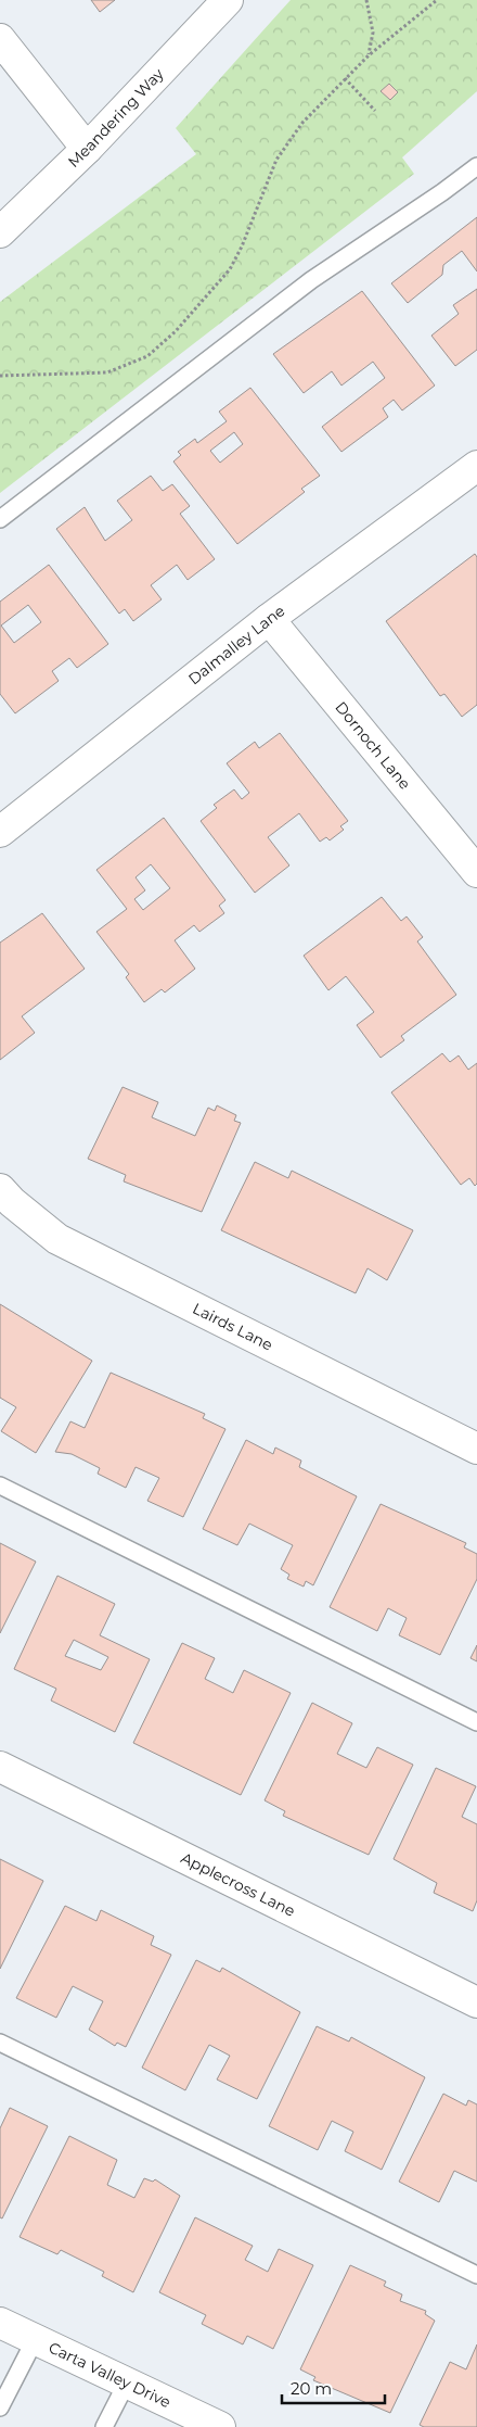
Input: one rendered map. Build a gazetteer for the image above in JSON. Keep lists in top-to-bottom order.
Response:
{
  "streets": {
    "street": [
      "Meandering Way",
      "Dalmalley Lane",
      "Dornoch Lane",
      "Lairds Lane",
      "Applecross Lane",
      "Carta Valley Drive"
    ]
  },
  "crossings": [
    ["Dalmalley Lane", "Dornoch Lane"]
  ],
  "scale_bar": "20 m"
}
